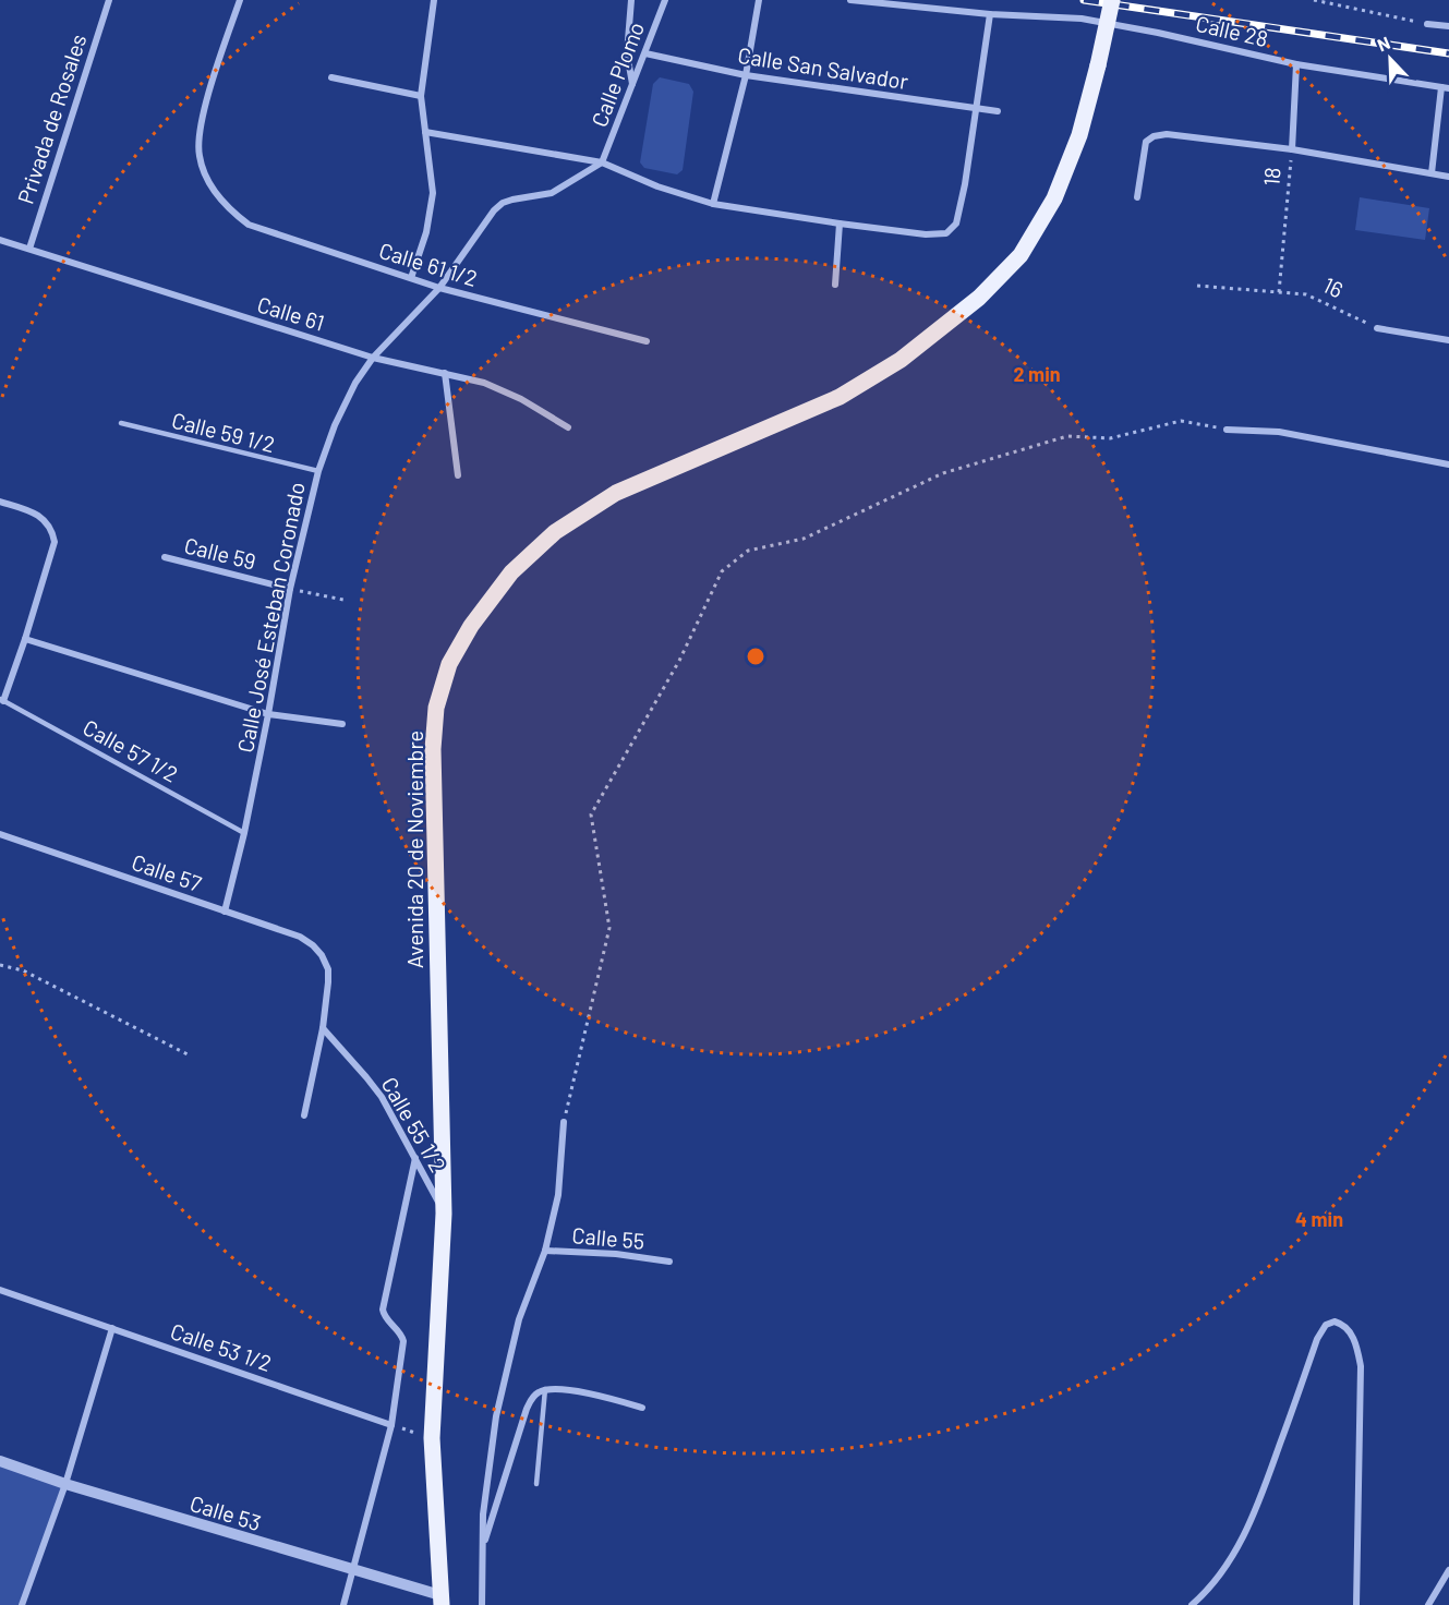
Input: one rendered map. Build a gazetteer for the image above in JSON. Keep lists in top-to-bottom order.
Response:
{
  "streets": {
    "main road": ["Avenida 20 de Noviembre"],
    "street": [
      "Calle 28",
      "Calle San Salvador",
      "Calle Plomo",
      "Privada de Rosales",
      "18",
      "Calle 61 1/2",
      "Calle 61",
      "Calle 59",
      "Calle José Esteban Coronado",
      "Calle 57",
      "Calle 55 1/2",
      "Calle 55",
      "Calle 53 1/2",
      "Calle 53"
    ],
    "lane": ["Calle 59 1/2", "Calle 57 1/2"],
    "path": ["16"]
  },
  "crossings": [
    ["Calle 28", "18"],
    ["Calle San Salvador", "Calle Plomo"],
    ["Calle Plomo", "Calle José Esteban Coronado"],
    ["Privada de Rosales", "Calle 61"],
    ["18", "16"],
    ["Calle 61 1/2", "Calle José Esteban Coronado"],
    ["Calle 61", "Calle José Esteban Coronado"],
    ["Calle 59 1/2", "Calle José Esteban Coronado"],
    ["Calle 59", "Calle José Esteban Coronado"],
    ["Calle José Esteban Coronado", "Calle 57 1/2"],
    ["Calle José Esteban Coronado", "Calle 57"],
    ["Avenida 20 de Noviembre", "Calle 55 1/2"],
    ["Avenida 20 de Noviembre", "Calle 53"],
    ["Calle 57", "Calle 55 1/2"]
  ],
  "north": "top left",
  "rings": ["2 min", "4 min"]
}
